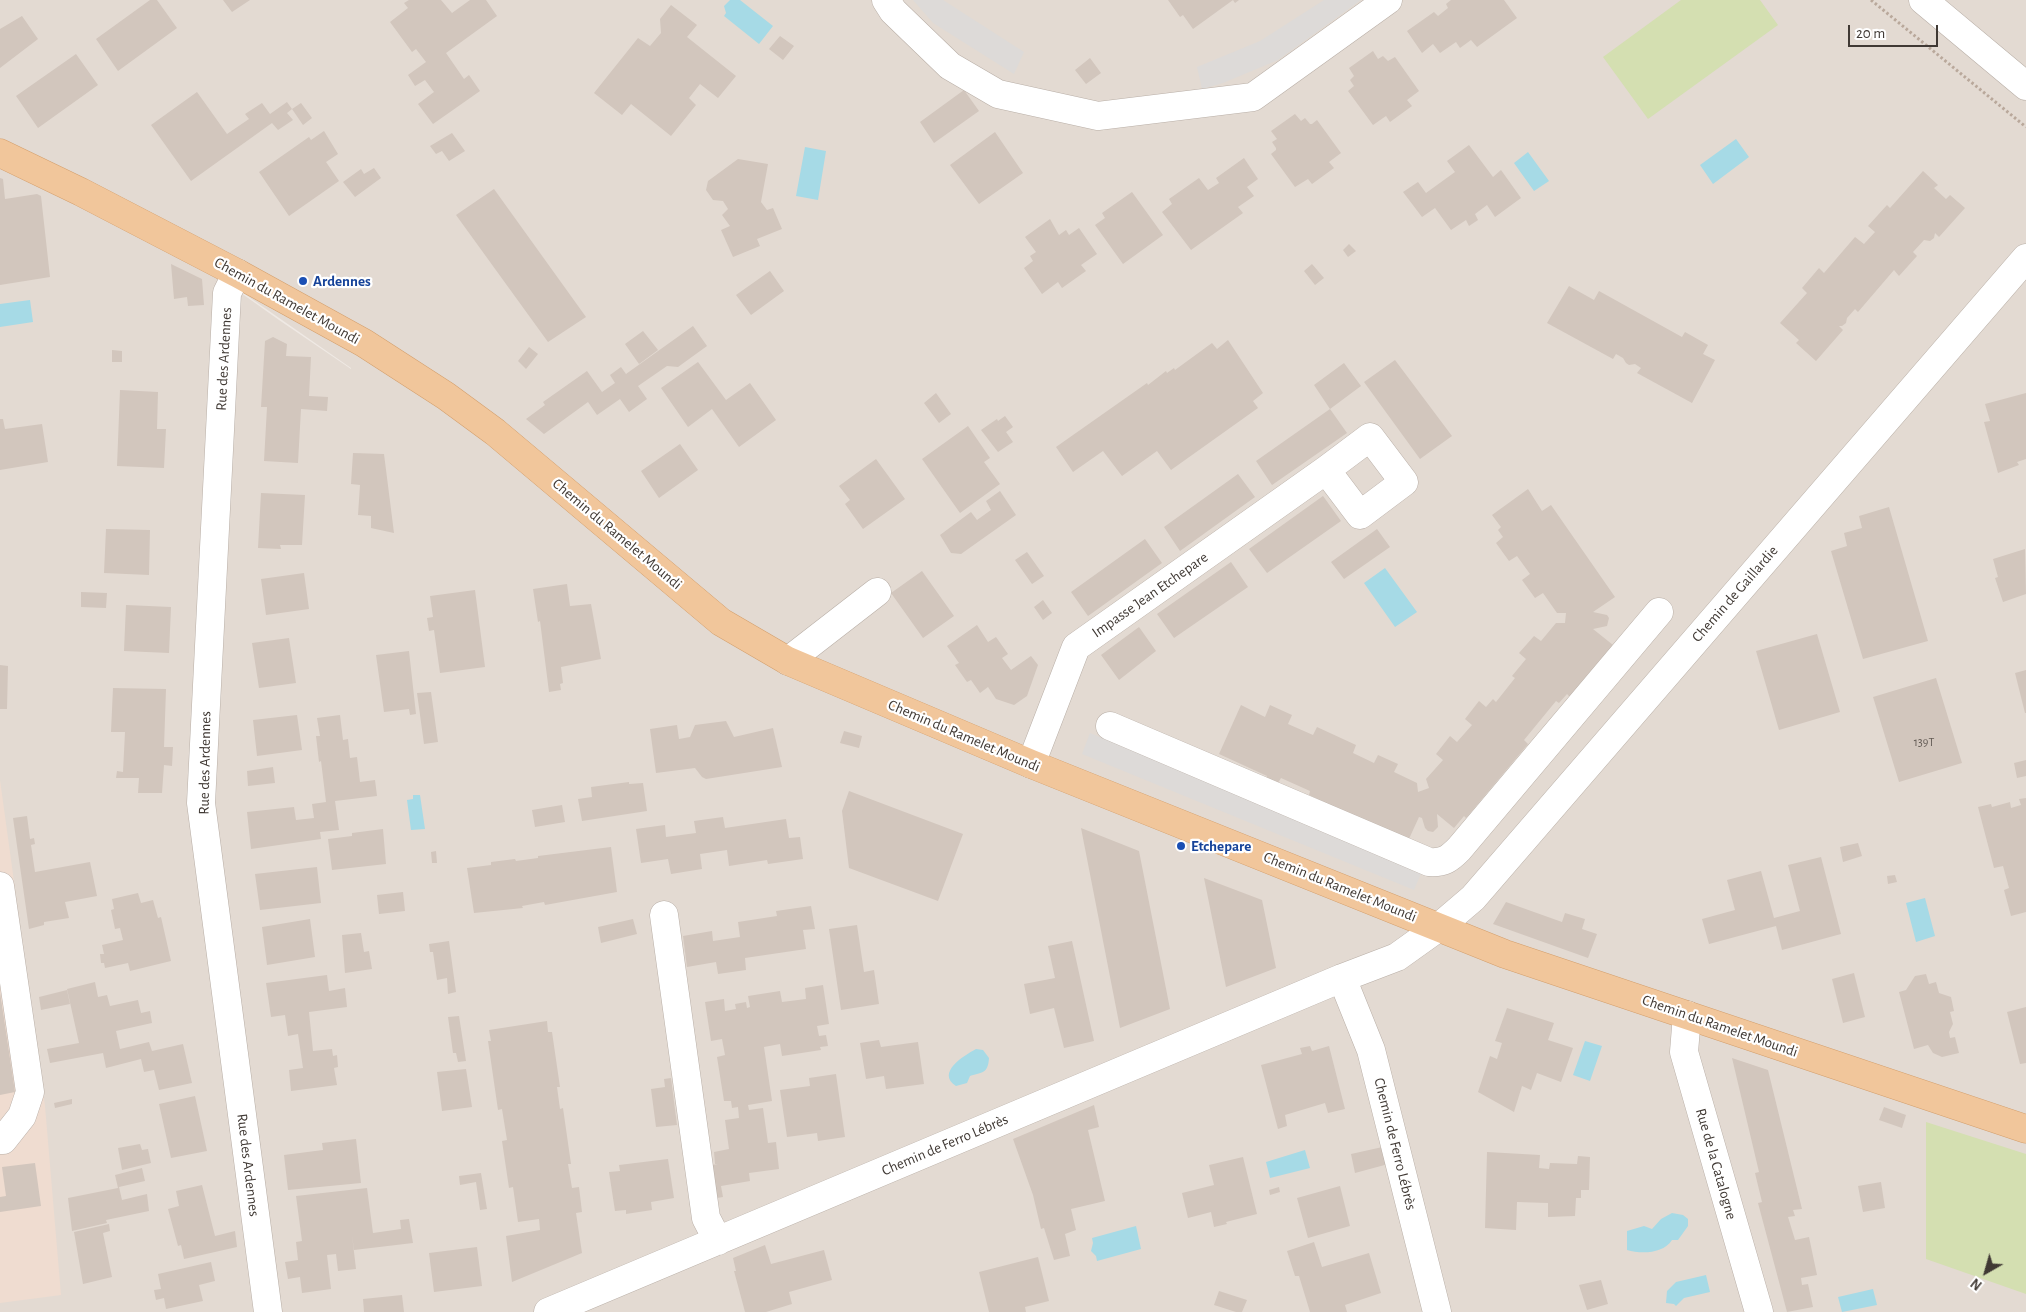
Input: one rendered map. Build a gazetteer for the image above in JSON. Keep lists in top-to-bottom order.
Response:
{
  "streets": {
    "main road": ["Chemin du Ramelet Moundi"],
    "street": [
      "Rue des Ardennes",
      "Chemin de Gaillardie",
      "Impasse Jean Etchepare",
      "Chemin de Ferro Lébrès",
      "Rue de la Catalogne"
    ]
  },
  "crossings": [
    ["Chemin du Ramelet Moundi", "Rue des Ardennes"],
    ["Chemin du Ramelet Moundi", "Chemin de Gaillardie"],
    ["Chemin du Ramelet Moundi", "Impasse Jean Etchepare"],
    ["Chemin du Ramelet Moundi", "Chemin de Ferro Lébrès"],
    ["Chemin du Ramelet Moundi", "Rue de la Catalogne"],
    ["Chemin de Gaillardie", "Chemin de Ferro Lébrès"]
  ],
  "places": ["Ardennes", "Etchepare"],
  "house_numbers": ["139T"],
  "scale_bar": "20 m",
  "north": "bottom left"
}
